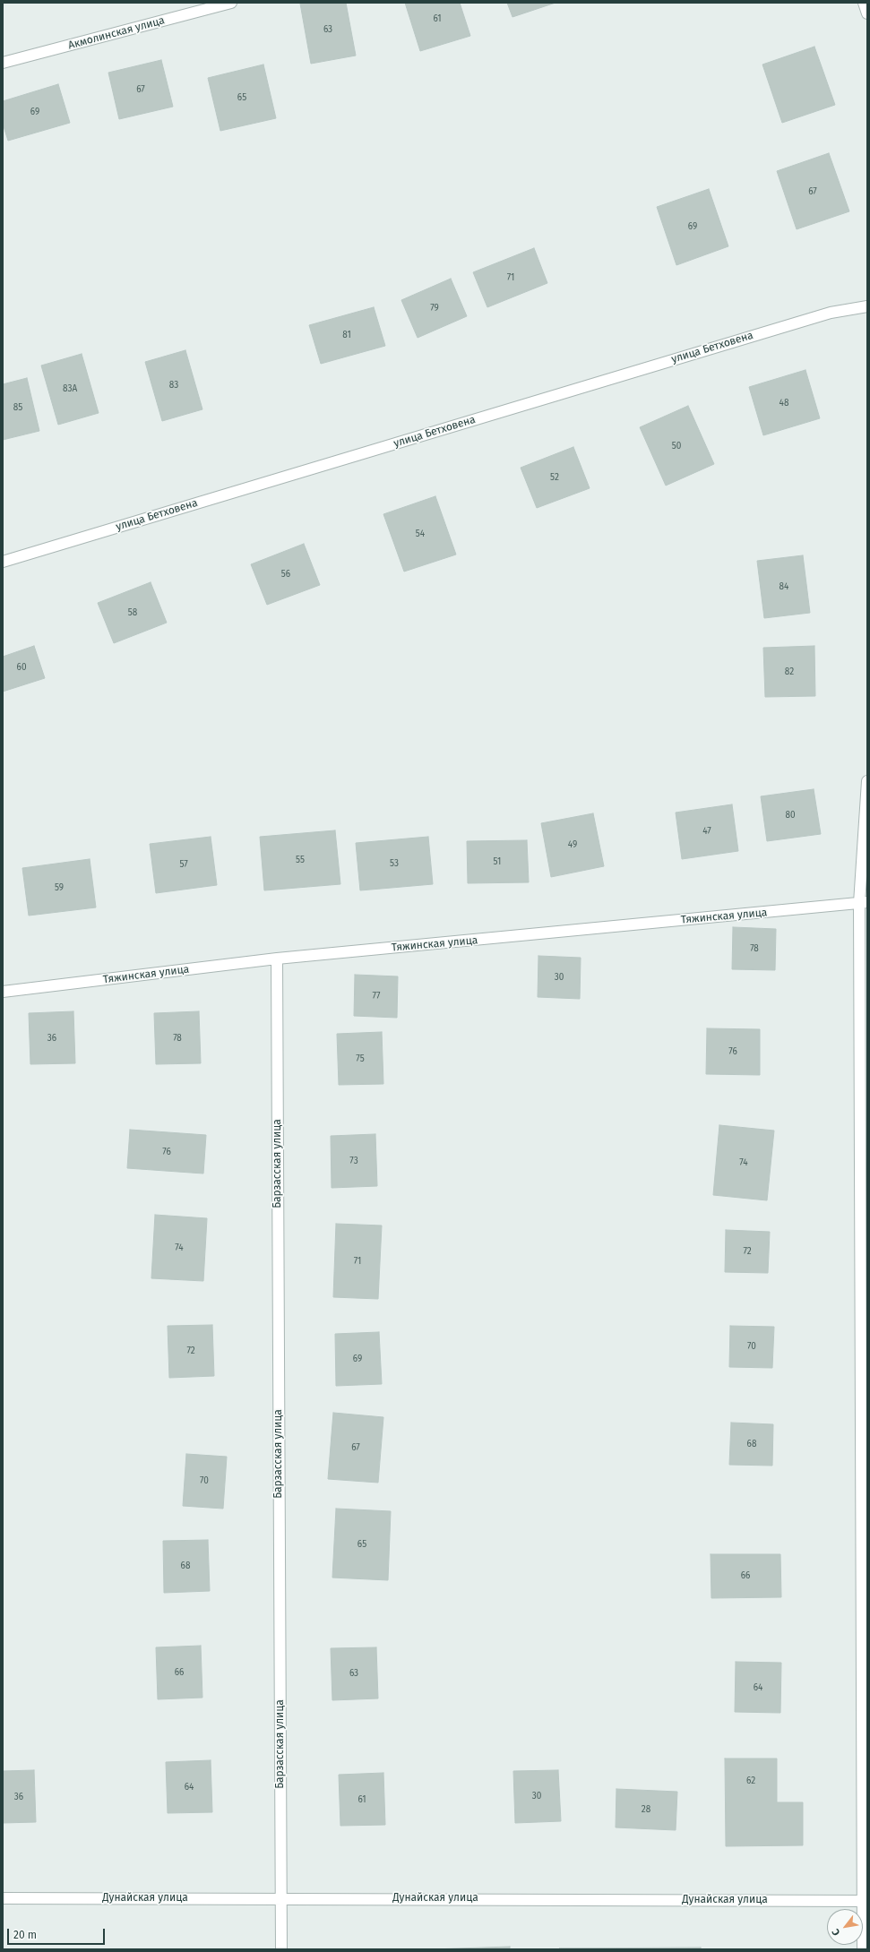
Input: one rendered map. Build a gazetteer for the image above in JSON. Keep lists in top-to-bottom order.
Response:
{
  "streets": {
    "street": [
      "Акмолинская улица",
      "улица Бетховена",
      "Тяжинская улица",
      "Барзасская улица",
      "Дунайская улица"
    ]
  },
  "crossings": [
    ["Тяжинская улица", "Барзасская улица"],
    ["Барзасская улица", "Дунайская улица"]
  ],
  "house_numbers": [
    "61",
    "63",
    "67",
    "65",
    "69",
    "67",
    "69",
    "71",
    "79",
    "81",
    "83",
    "83А",
    "48",
    "85",
    "50",
    "52",
    "54",
    "56",
    "84",
    "58",
    "60",
    "82",
    "80",
    "47",
    "49",
    "55",
    "51",
    "53",
    "57",
    "59",
    "78",
    "30",
    "77",
    "36",
    "78",
    "76",
    "75",
    "76",
    "73",
    "74",
    "74",
    "72",
    "71",
    "70",
    "72",
    "69",
    "68",
    "67",
    "70",
    "65",
    "68",
    "66",
    "66",
    "63",
    "64",
    "62",
    "64",
    "30",
    "36",
    "61",
    "28"
  ],
  "scale_bar": "20 m",
  "north": "bottom left"
}
